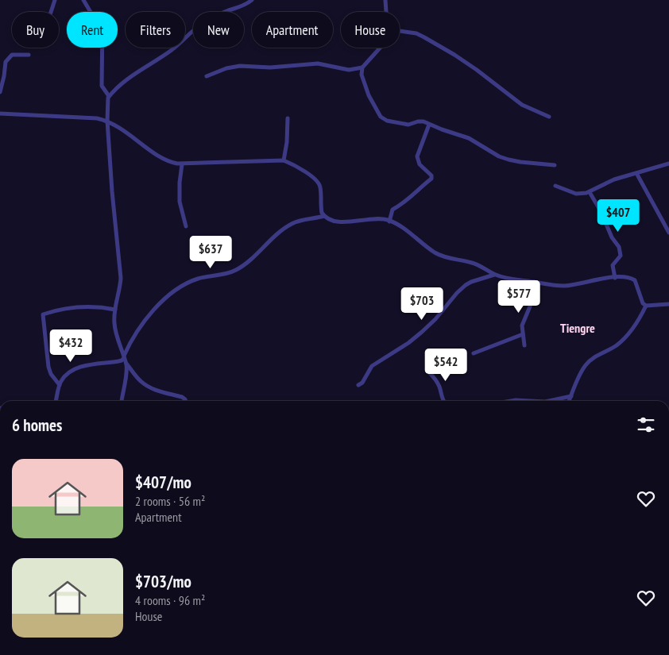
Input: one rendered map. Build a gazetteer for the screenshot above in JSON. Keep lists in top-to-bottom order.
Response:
{
  "districts": ["Tiengre"],
  "page": {
    "chip": [
      "Buy",
      "Rent",
      "Filters",
      "New",
      "Apartment",
      "House"
    ],
    "price": [
      "$407",
      "$637",
      "$577",
      "$703",
      "$432",
      "$542"
    ],
    "heading": "6 homes",
    "list": [
      {
        "name": "$407/mo",
        "note": "2 rooms · 56 m² · Apartment"
      },
      {
        "name": "$703/mo",
        "note": "4 rooms · 96 m² · House"
      }
    ]
  }
}
